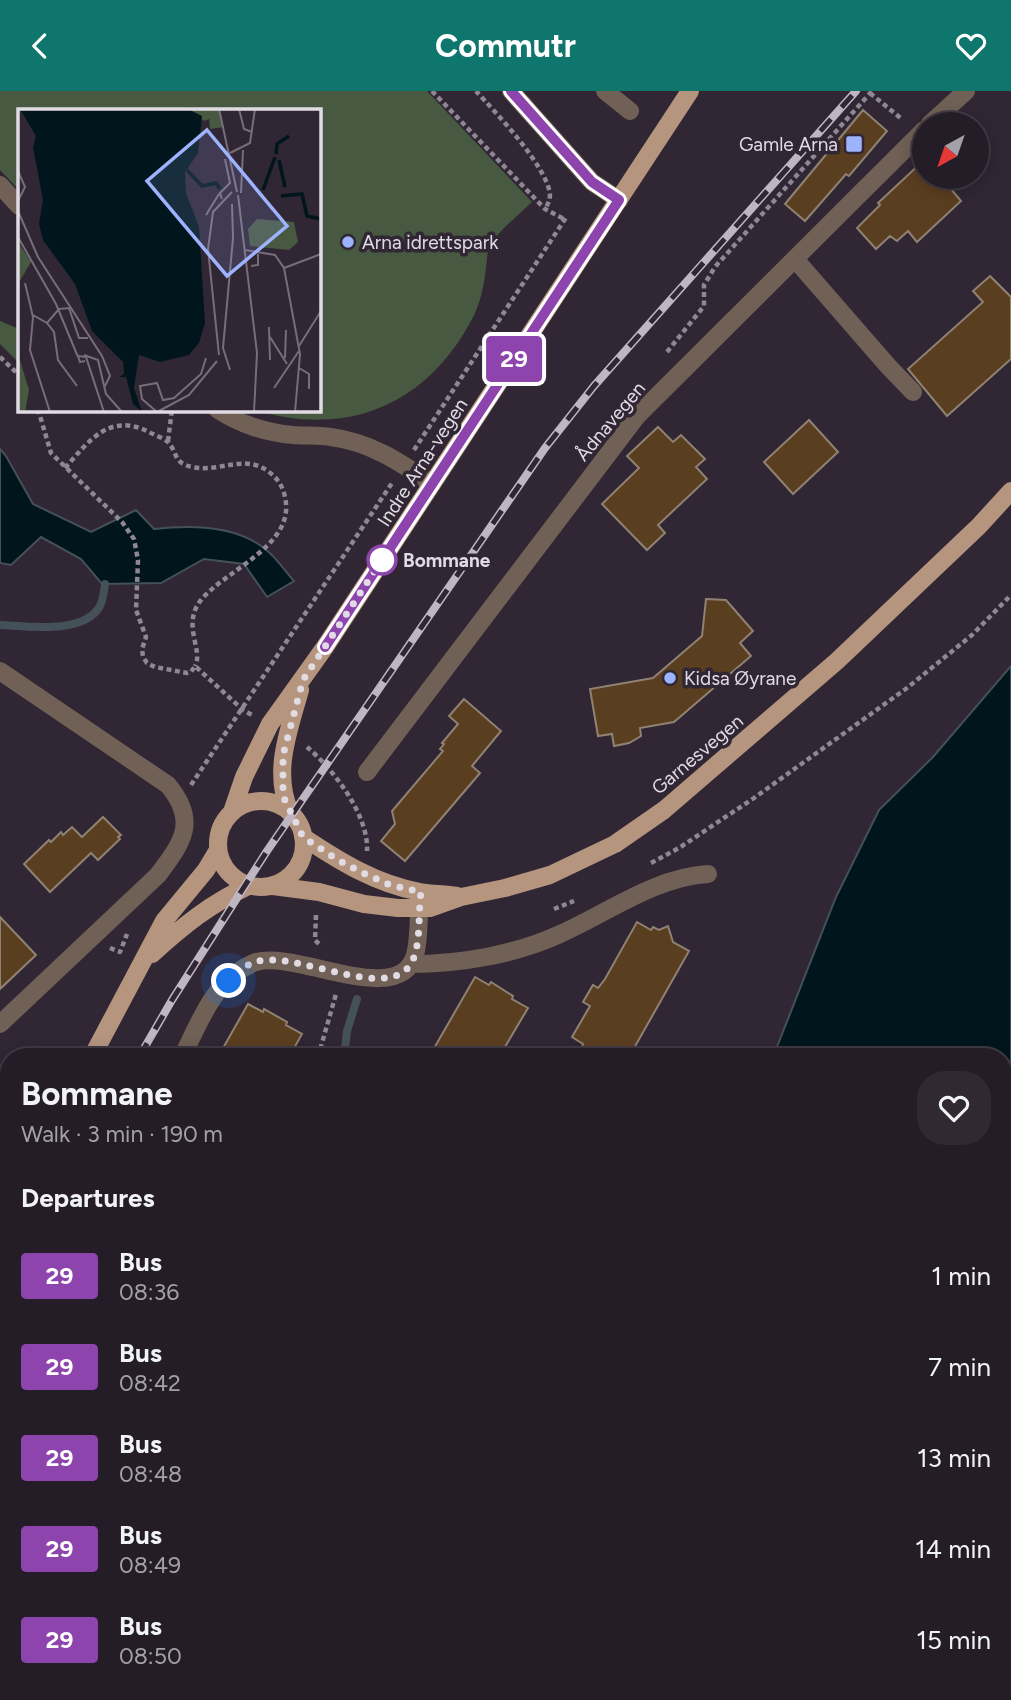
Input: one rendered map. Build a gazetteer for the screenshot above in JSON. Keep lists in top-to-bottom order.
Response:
{
  "streets": {
    "main road": ["Indre Arna-vegen", "Garnesvegen"],
    "street": ["Ådnavegen"]
  },
  "crossings": [
    ["Indre Arna-vegen", "Garnesvegen"]
  ],
  "places": {
    "transit": ["Gamle Arna"],
    "other": ["Arna idrettspark", "Bommane", "Kidsa Øyrane"]
  },
  "lines": ["bus line 29"],
  "north": "bottom left",
  "page": {
    "header": "Commutr",
    "on_map": "29",
    "heading": [
      ["Bommane", "Walk · 3 min · 190 m"],
      "Departures"
    ],
    "list": [
      {
        "mark": "29",
        "name": "Bus",
        "note": "08:36",
        "value": "1 min"
      },
      {
        "mark": "29",
        "name": "Bus",
        "note": "08:42",
        "value": "7 min"
      },
      {
        "mark": "29",
        "name": "Bus",
        "note": "08:48",
        "value": "13 min"
      },
      {
        "mark": "29",
        "name": "Bus",
        "note": "08:49",
        "value": "14 min"
      },
      {
        "mark": "29",
        "name": "Bus",
        "note": "08:50",
        "value": "15 min"
      }
    ]
  }
}
